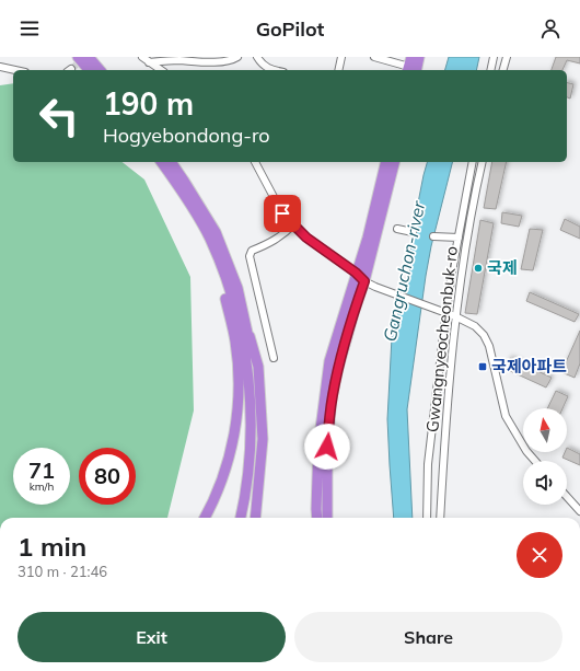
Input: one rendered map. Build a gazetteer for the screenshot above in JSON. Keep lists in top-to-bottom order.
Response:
{
  "streets": {
    "street": ["Gwangnyeocheonbuk-ro"]
  },
  "water": ["Gangruchon-river"],
  "places": {
    "other": ["국제"],
    "transit": ["국제아파트"]
  },
  "north": "top",
  "page": {
    "header": "GoPilot",
    "turn": ["190 m", "Hogyebondong-ro"],
    "speed": "71 km/h",
    "limit": "80",
    "heading": ["1 min", "310 m · 21:46"],
    "buttons": ["Exit", "Share"]
  }
}
